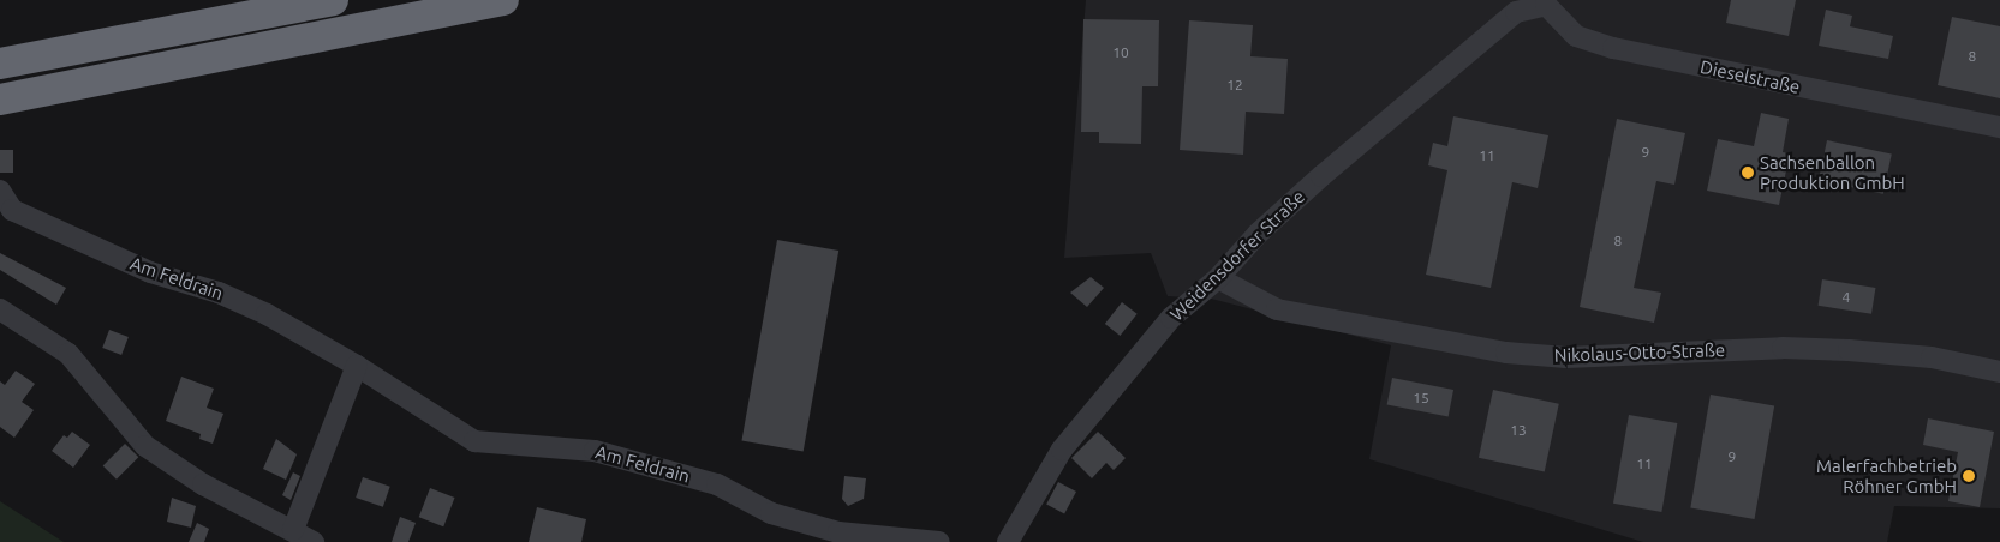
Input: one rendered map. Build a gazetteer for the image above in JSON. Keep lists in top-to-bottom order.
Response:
{
  "streets": {
    "street": [
      "Dieselstraße",
      "Weidensdorfer Straße",
      "Am Feldrain",
      "Nikolaus-Otto-Straße"
    ]
  },
  "crossings": [
    ["Dieselstraße", "Weidensdorfer Straße"],
    ["Weidensdorfer Straße", "Nikolaus-Otto-Straße"]
  ],
  "places": ["Sachsenballon Produktion GmbH", "Malerfachbetrieb Röhner GmbH"],
  "house_numbers": [
    "10",
    "8",
    "12",
    "9",
    "11",
    "8",
    "4",
    "15",
    "13",
    "9",
    "11"
  ]
}
